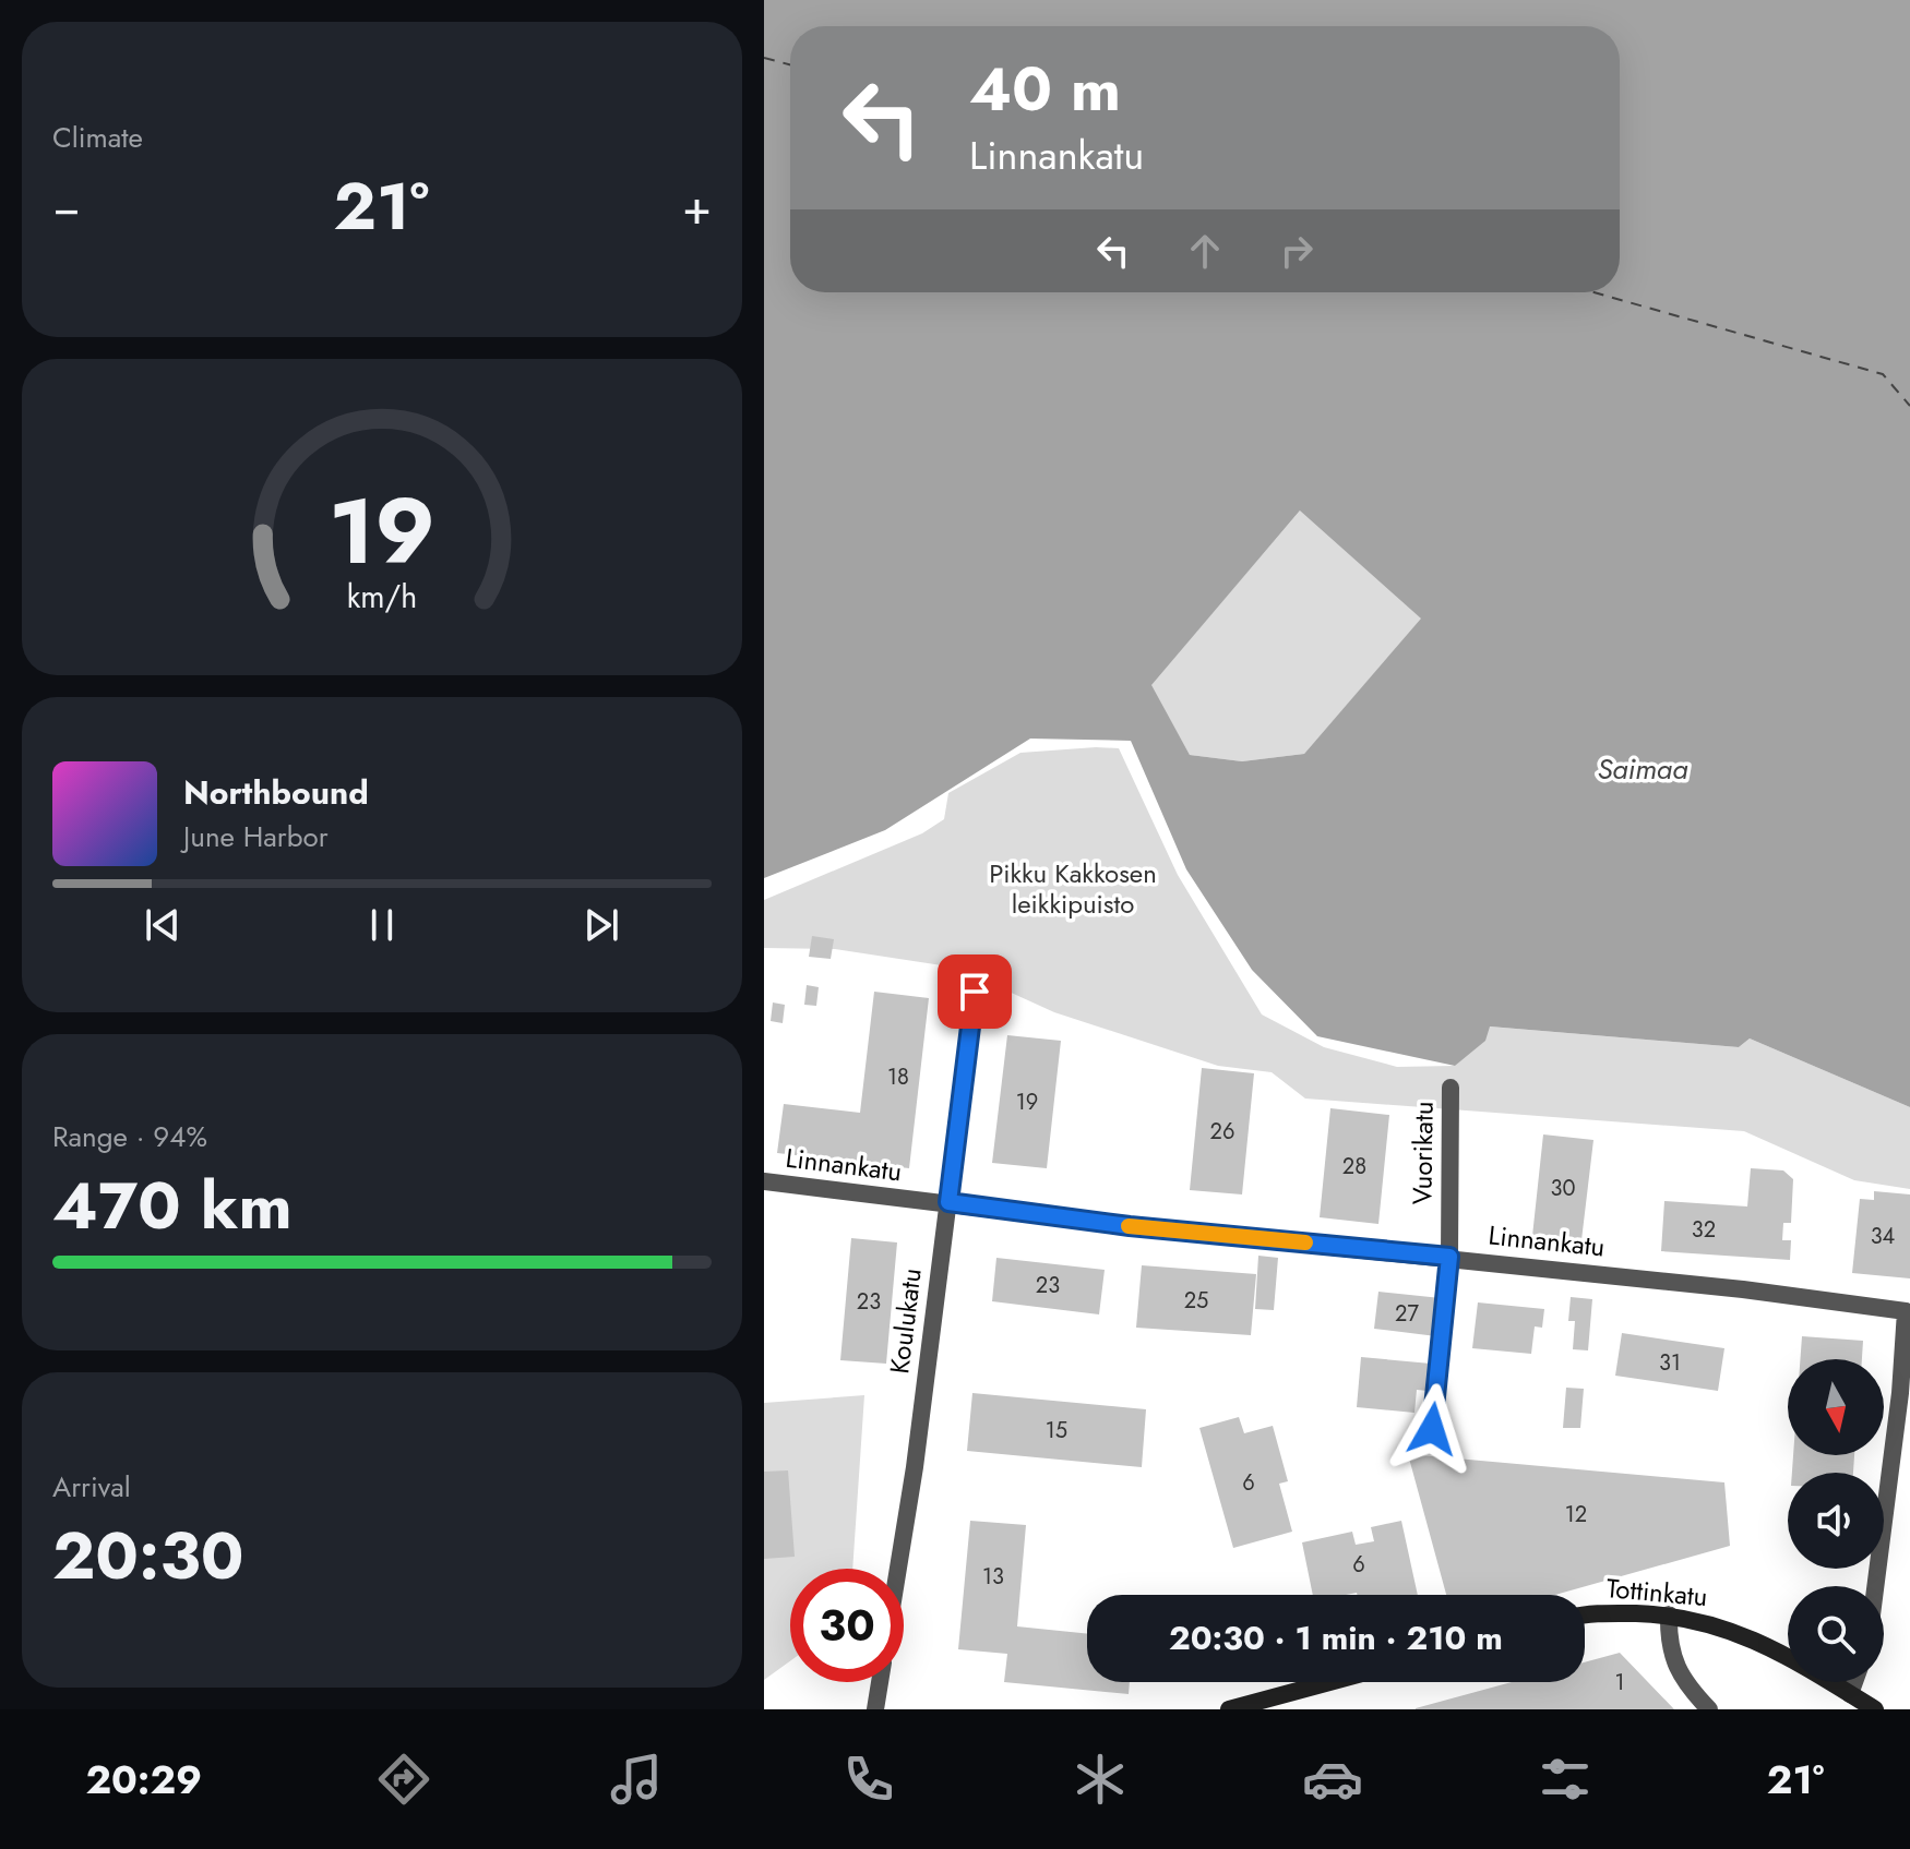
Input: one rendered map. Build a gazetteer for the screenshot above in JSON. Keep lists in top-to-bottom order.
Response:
{
  "streets": {
    "street": [
      "Vuorikatu",
      "Linnankatu",
      "Koulukatu",
      "Tottinkatu"
    ]
  },
  "crossings": [
    ["Vuorikatu", "Linnankatu"],
    ["Linnankatu", "Koulukatu"]
  ],
  "water": ["Saimaa"],
  "parks": ["Pikku Kakkosen leikkipuisto"],
  "house_numbers": [
    "18",
    "19",
    "26",
    "28",
    "30",
    "32",
    "34",
    "23",
    "25",
    "23",
    "27",
    "31",
    "15",
    "6",
    "12",
    "6",
    "13",
    "1"
  ],
  "north": "bottom",
  "page": {
    "tile": [
      "Climate",
      ["Range · 94%", "470 km"],
      ["Arrival", "20:30"]
    ],
    "turn": ["40 m", "Linnankatu"],
    "heat": ["−", "21°", "+"],
    "song": ["Northbound", "June Harbor"],
    "limit": "30",
    "trip": "20:30 · 1 min · 210 m",
    "tabs": ["20:29", "21°"],
    "gauge": ["19", "km/h"]
  }
}
